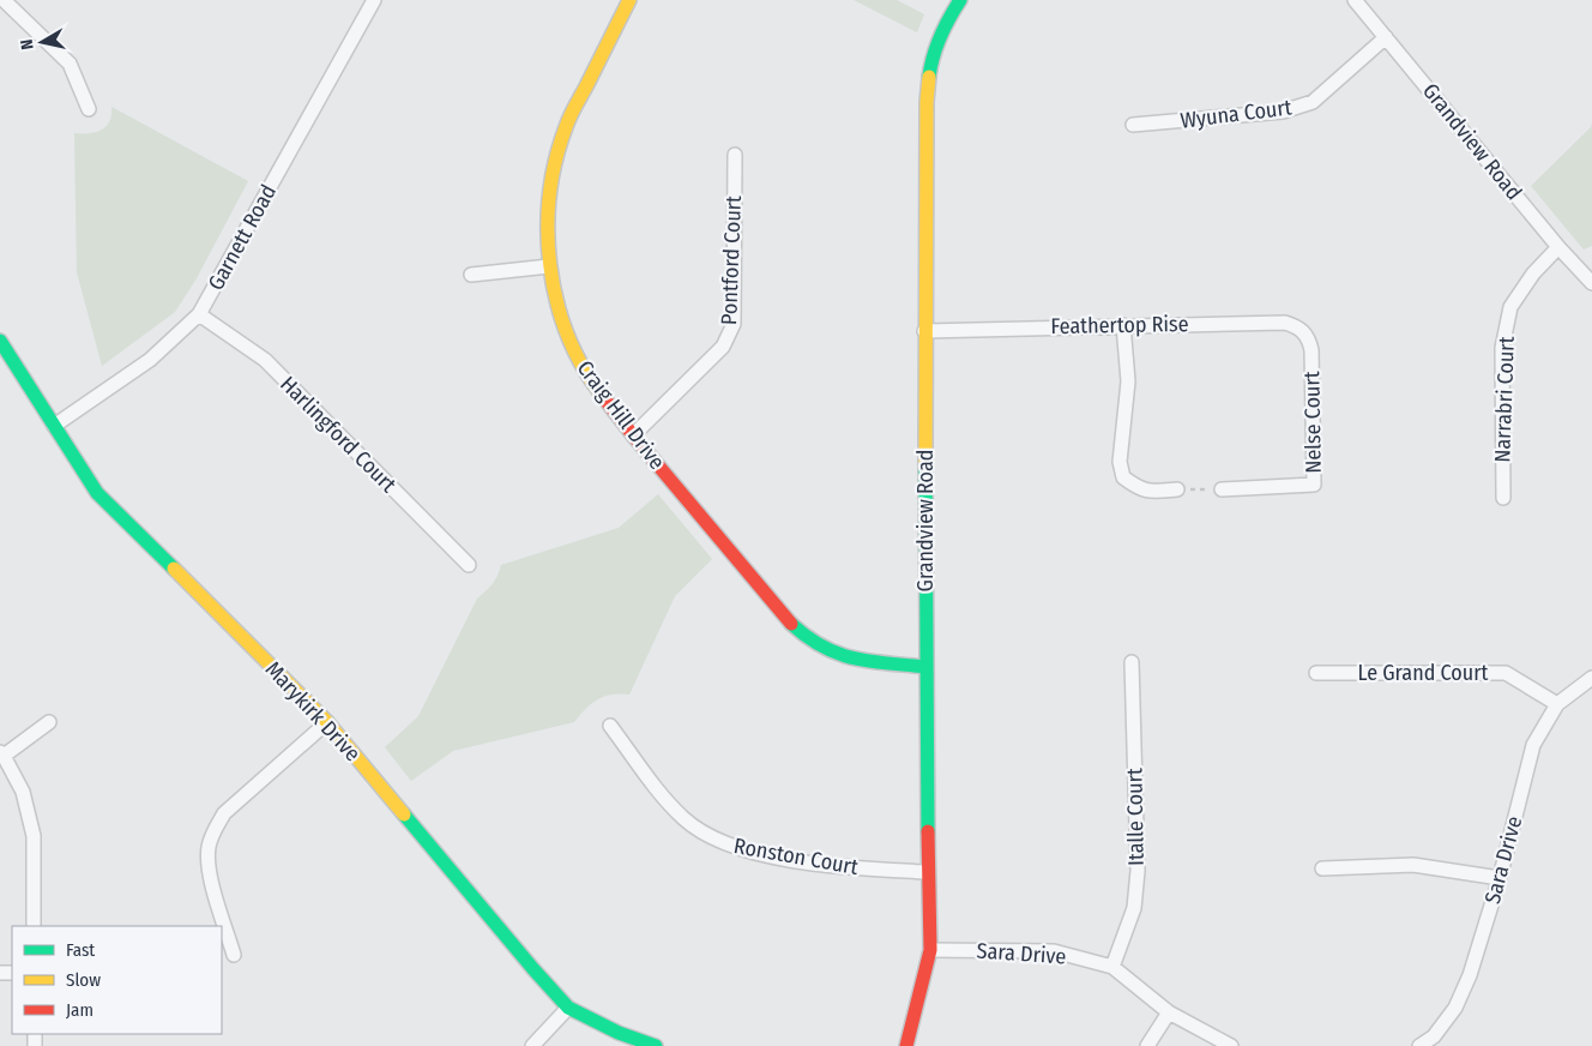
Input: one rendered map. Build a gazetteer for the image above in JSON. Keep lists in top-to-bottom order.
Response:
{
  "streets": {
    "street": [
      "Wyuna Court",
      "Grandview Road",
      "Garnett Road",
      "Pontford Court",
      "Feathertop Rise",
      "Narrabri Court",
      "Craig Hill Drive",
      "Nelse Court",
      "Harlingford Court",
      "Le Grand Court",
      "Marykirk Drive",
      "Italle Court",
      "Ronston Court",
      "Sara Drive"
    ]
  },
  "crossings": [
    ["Wyuna Court", "Grandview Road"],
    ["Grandview Road", "Feathertop Rise"],
    ["Grandview Road", "Narrabri Court"],
    ["Grandview Road", "Craig Hill Drive"],
    ["Grandview Road", "Ronston Court"],
    ["Grandview Road", "Sara Drive"],
    ["Garnett Road", "Harlingford Court"],
    ["Garnett Road", "Marykirk Drive"],
    ["Pontford Court", "Craig Hill Drive"],
    ["Feathertop Rise", "Nelse Court"],
    ["Le Grand Court", "Sara Drive"],
    ["Italle Court", "Sara Drive"]
  ],
  "legend": ["Fast", "Slow", "Jam"],
  "north": "left"
}
